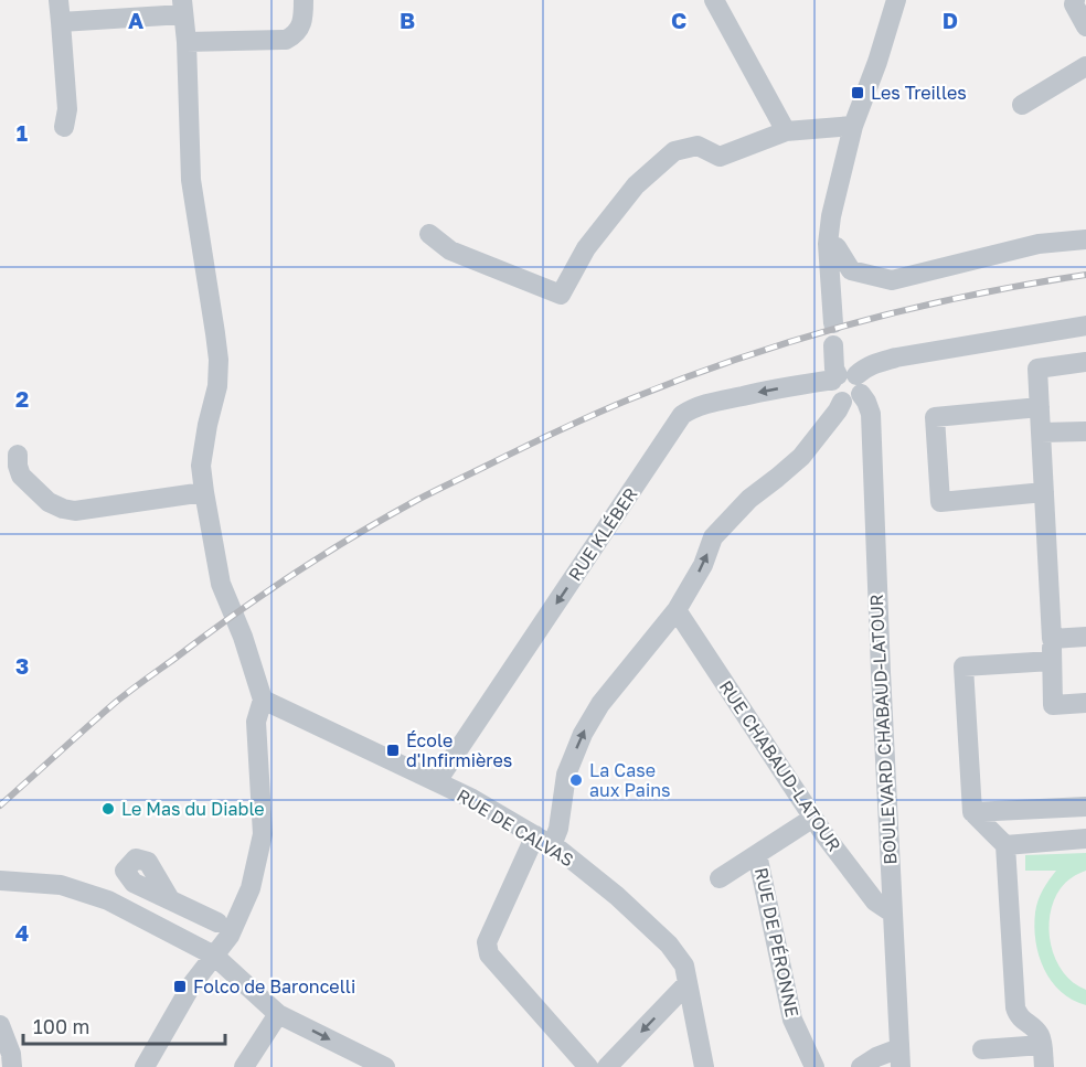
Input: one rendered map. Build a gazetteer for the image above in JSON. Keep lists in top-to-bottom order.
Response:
{
  "streets": {
    "street": [
      "RUE KLÉBER",
      "BOULEVARD CHABAUD-LATOUR",
      "RUE CHABAUD-LATOUR",
      "RUE DE CALVAS",
      "RUE DE PÉRONNE"
    ]
  },
  "crossings": [
    ["RUE KLÉBER", "BOULEVARD CHABAUD-LATOUR"],
    ["RUE KLÉBER", "RUE DE CALVAS"],
    ["BOULEVARD CHABAUD-LATOUR", "RUE CHABAUD-LATOUR"],
    ["RUE CHABAUD-LATOUR", "RUE DE PÉRONNE"]
  ],
  "places": {
    "transit": ["Les Treilles", "École d'Infirmières", "Folco de Baroncelli"],
    "other": ["La Case aux Pains", "Le Mas du Diable"]
  },
  "scale_bar": "100 m",
  "grid": {
    "columns": [
      "A",
      "B",
      "C",
      "D"
    ],
    "rows": [
      "1",
      "2",
      "3",
      "4"
    ]
  }
}
